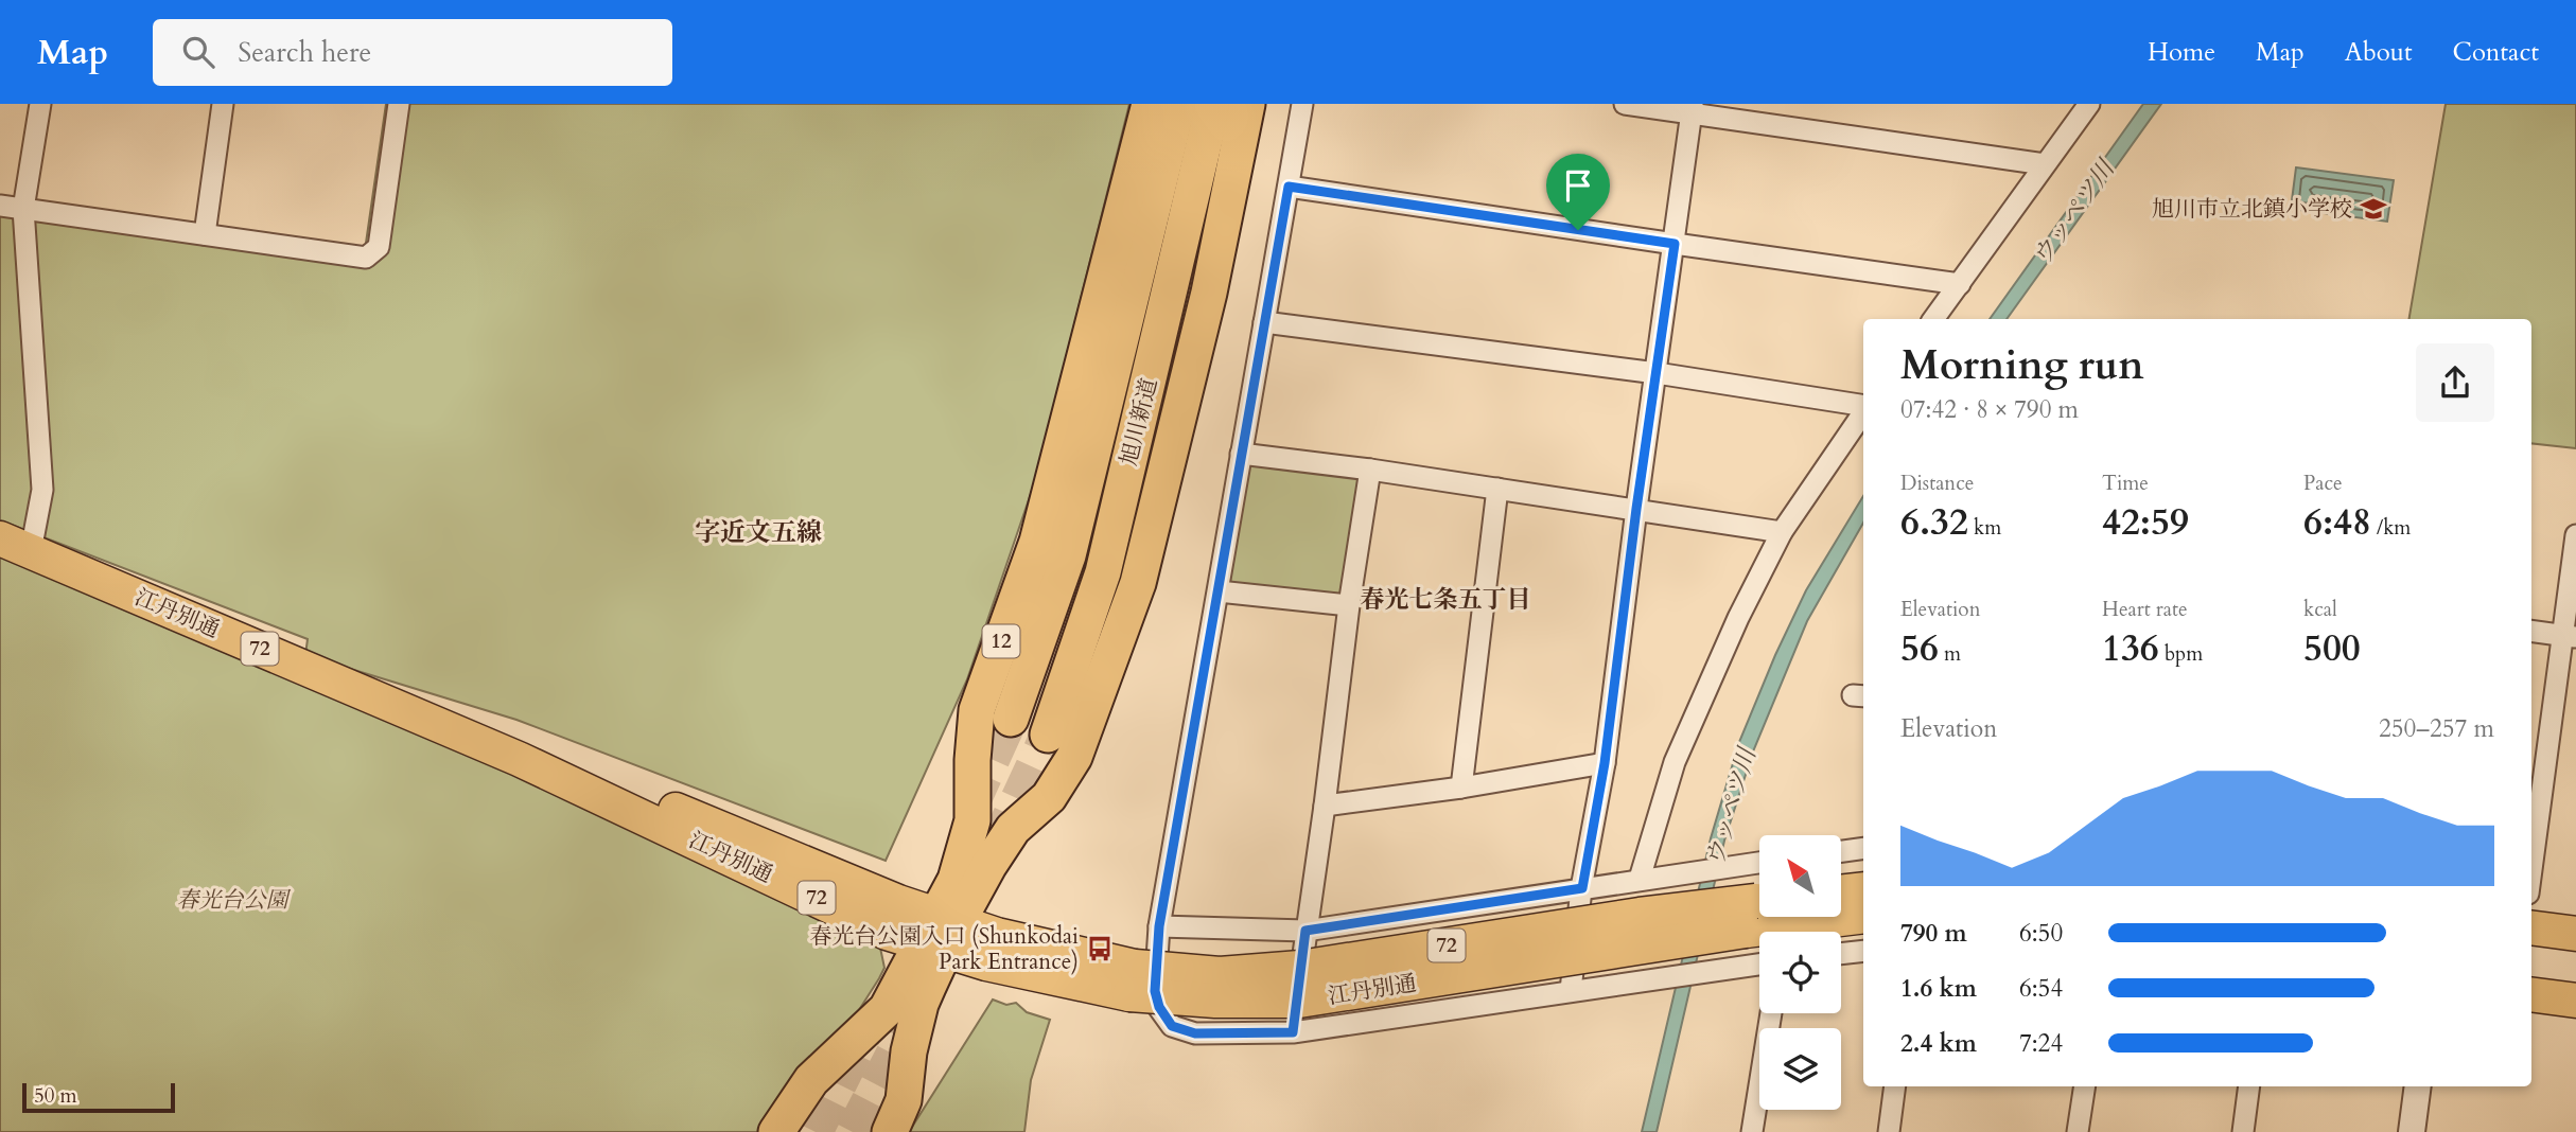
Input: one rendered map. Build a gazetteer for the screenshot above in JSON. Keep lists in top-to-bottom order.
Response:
{
  "streets": {
    "highway": ["旭川新道", "12"],
    "main road": ["江丹別通", "72"]
  },
  "crossings": [
    ["江丹別通", "12"]
  ],
  "districts": ["字近文五線", "春光七条五丁目"],
  "water": ["ウッペツ川"],
  "parks": ["春光台公園"],
  "places": {
    "school or university": ["旭川市立北鎮小学校"],
    "bus stop": ["春光台公園入口 (Shunkodai Park Entrance)"]
  },
  "scale_bar": "50 m",
  "north": "top left",
  "page": {
    "header": "Map",
    "search": "Search here",
    "nav": [
      "Home",
      "Map",
      "About",
      "Contact"
    ],
    "heading": ["Morning run", "07:42 · 8 × 790 m"],
    "stats": [
      ["Distance", "6.32 km"],
      ["Time", "42:59"],
      ["Pace", "6:48 /km"],
      ["Elevation", "56 m"],
      ["Heart rate", "136 bpm"],
      ["kcal", "500"]
    ],
    "chart": ["Elevation", "250–257 m"],
    "list": [
      {
        "name": "790 m",
        "note": "6:50"
      },
      {
        "name": "1.6 km",
        "note": "6:54"
      },
      {
        "name": "2.4 km",
        "note": "7:24"
      }
    ],
    "scale": "50 m"
  }
}
